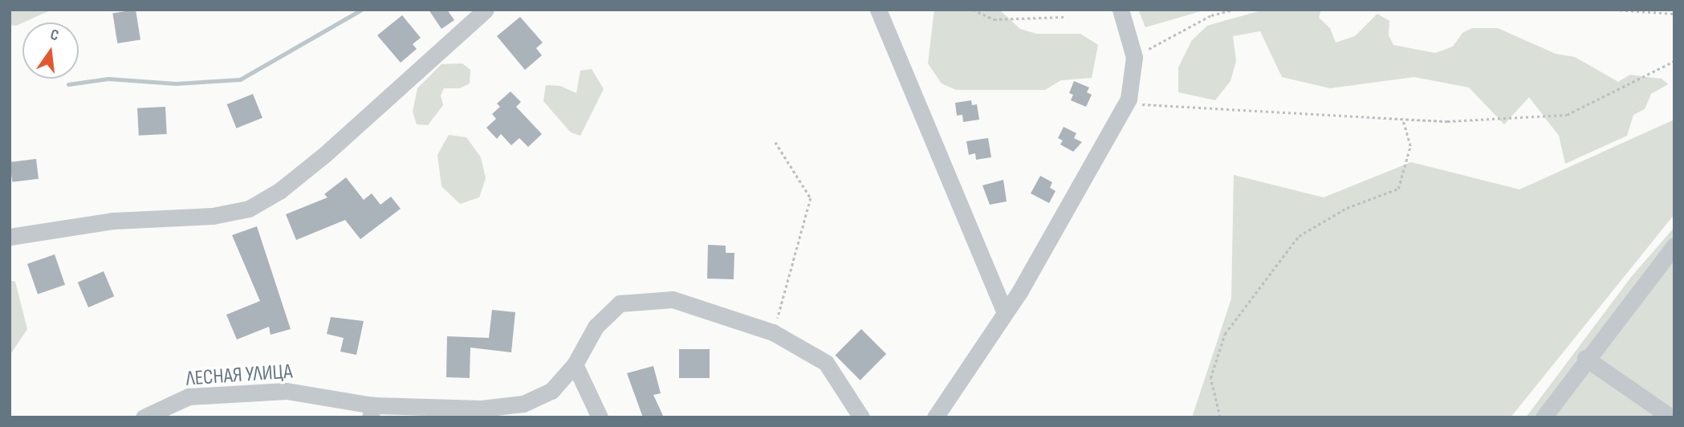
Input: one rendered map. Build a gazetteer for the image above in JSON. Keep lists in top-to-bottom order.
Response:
{
  "streets": {
    "street": ["ЛЕСНАЯ УЛИЦА"]
  },
  "north": "top"
}
